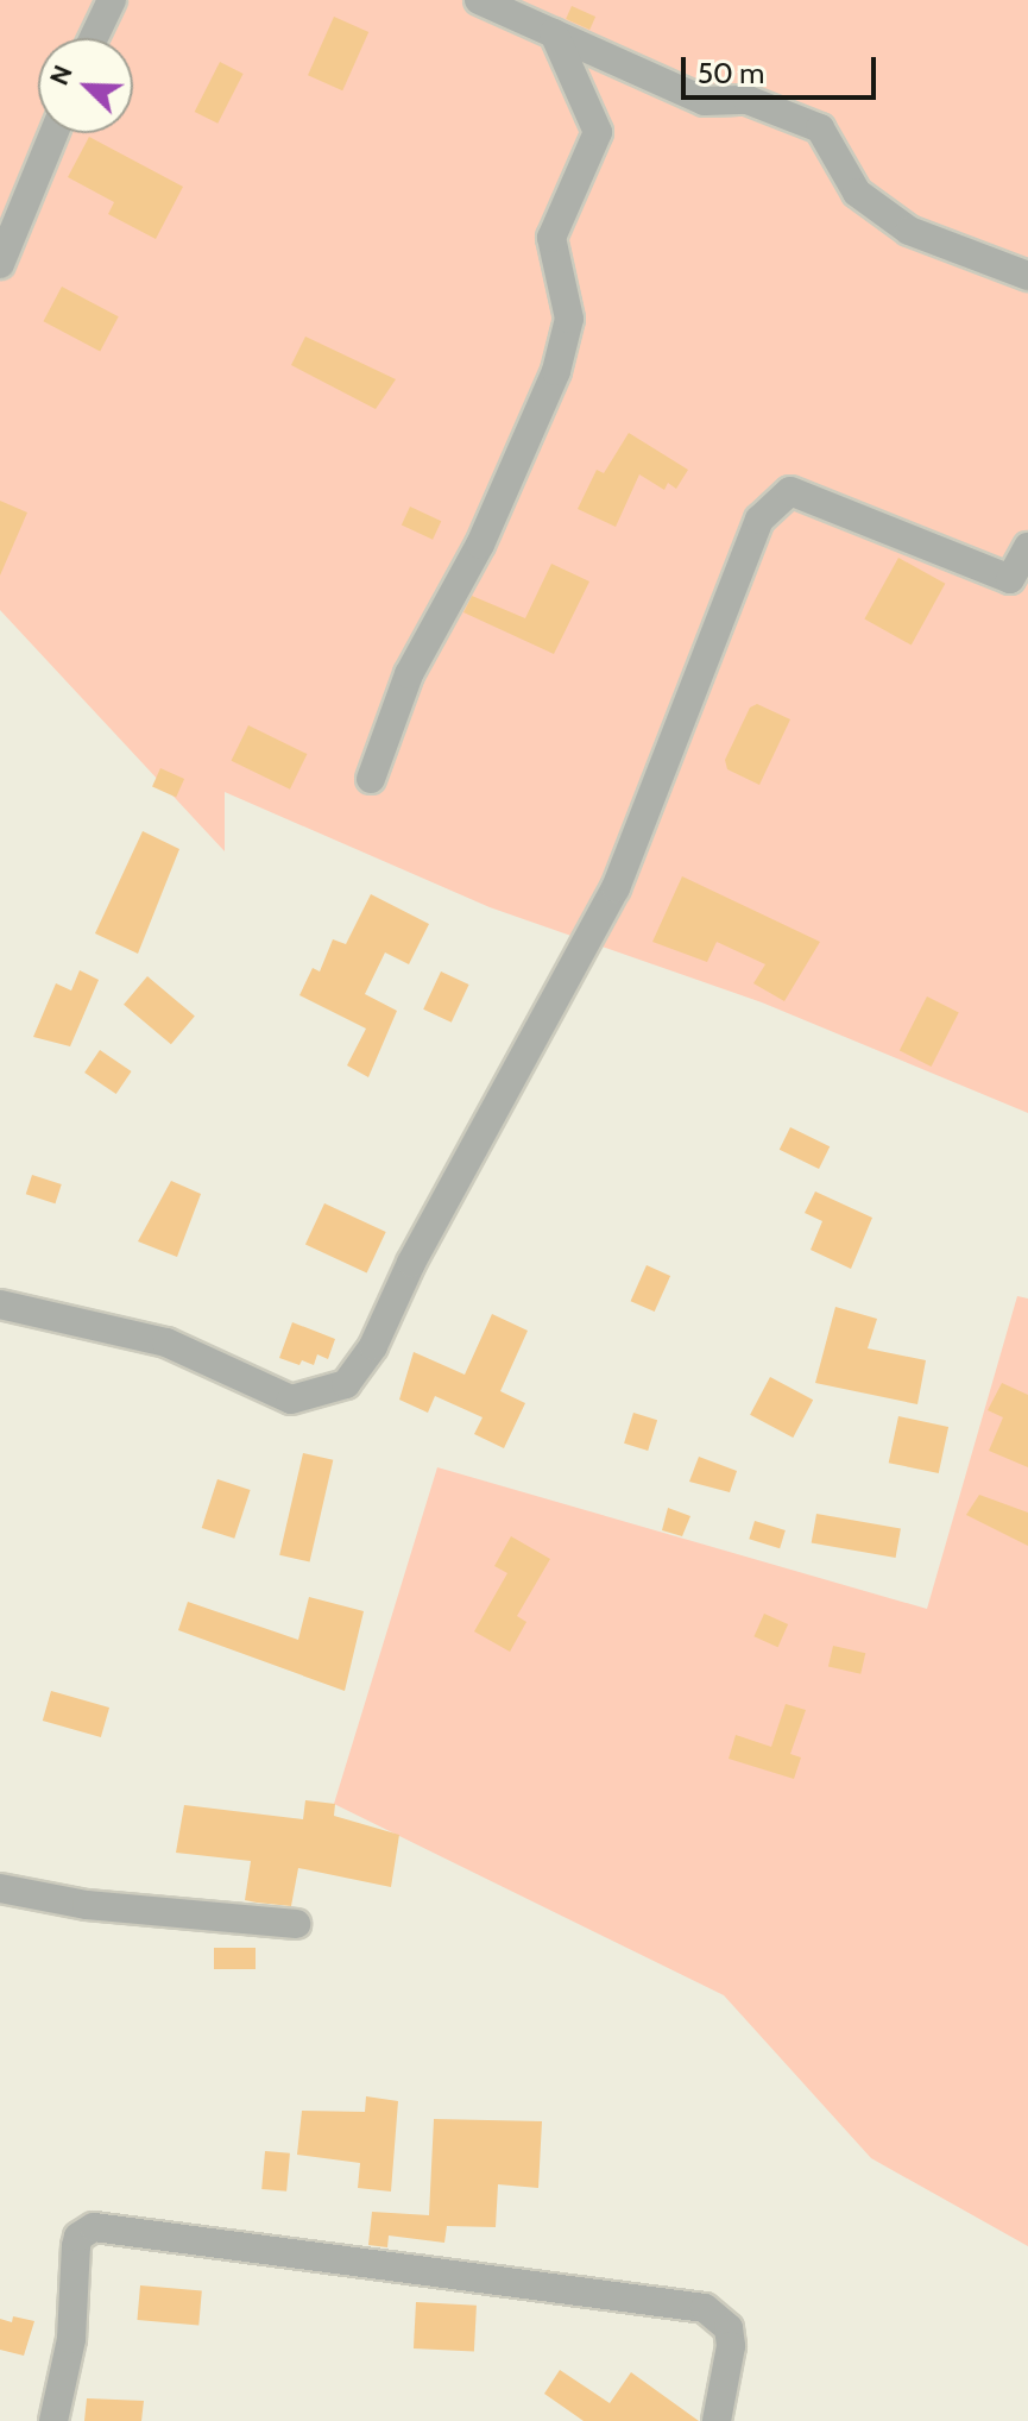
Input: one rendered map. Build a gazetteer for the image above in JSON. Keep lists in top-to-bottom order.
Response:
{
  "scale_bar": "50 m",
  "north": "top left"
}
